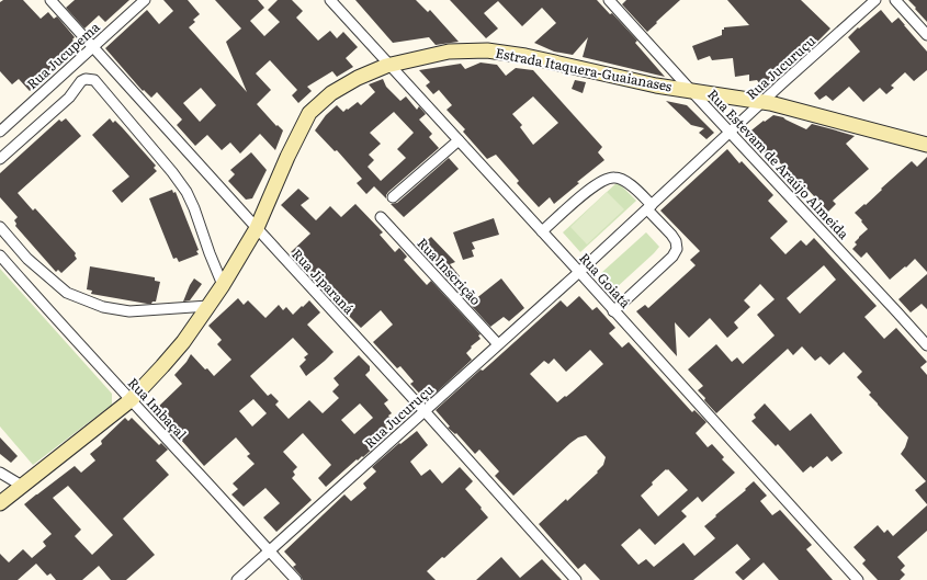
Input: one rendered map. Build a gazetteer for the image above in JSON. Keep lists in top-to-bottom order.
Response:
{
  "streets": {
    "main road": ["Estrada Itaquera-Guaianases"],
    "street": [
      "Rua Jucupema",
      "Rua Jucuruçu",
      "Rua Estevam de Araújo Almeida",
      "Rua Inscrição",
      "Rua Goiatá",
      "Rua Jiparaná",
      "Rua Imbaçal"
    ]
  },
  "crossings": [
    ["Rua Jucupema", "Rua Jiparaná"],
    ["Rua Jucuruçu", "Estrada Itaquera-Guaianases"],
    ["Rua Jucuruçu", "Rua Estevam de Araújo Almeida"],
    ["Rua Jucuruçu", "Rua Inscrição"],
    ["Rua Jucuruçu", "Rua Goiatá"],
    ["Rua Jucuruçu", "Rua Jiparaná"],
    ["Rua Jucuruçu", "Rua Imbaçal"],
    ["Estrada Itaquera-Guaianases", "Rua Estevam de Araújo Almeida"],
    ["Estrada Itaquera-Guaianases", "Rua Goiatá"],
    ["Estrada Itaquera-Guaianases", "Rua Jiparaná"],
    ["Estrada Itaquera-Guaianases", "Rua Imbaçal"]
  ]
}
